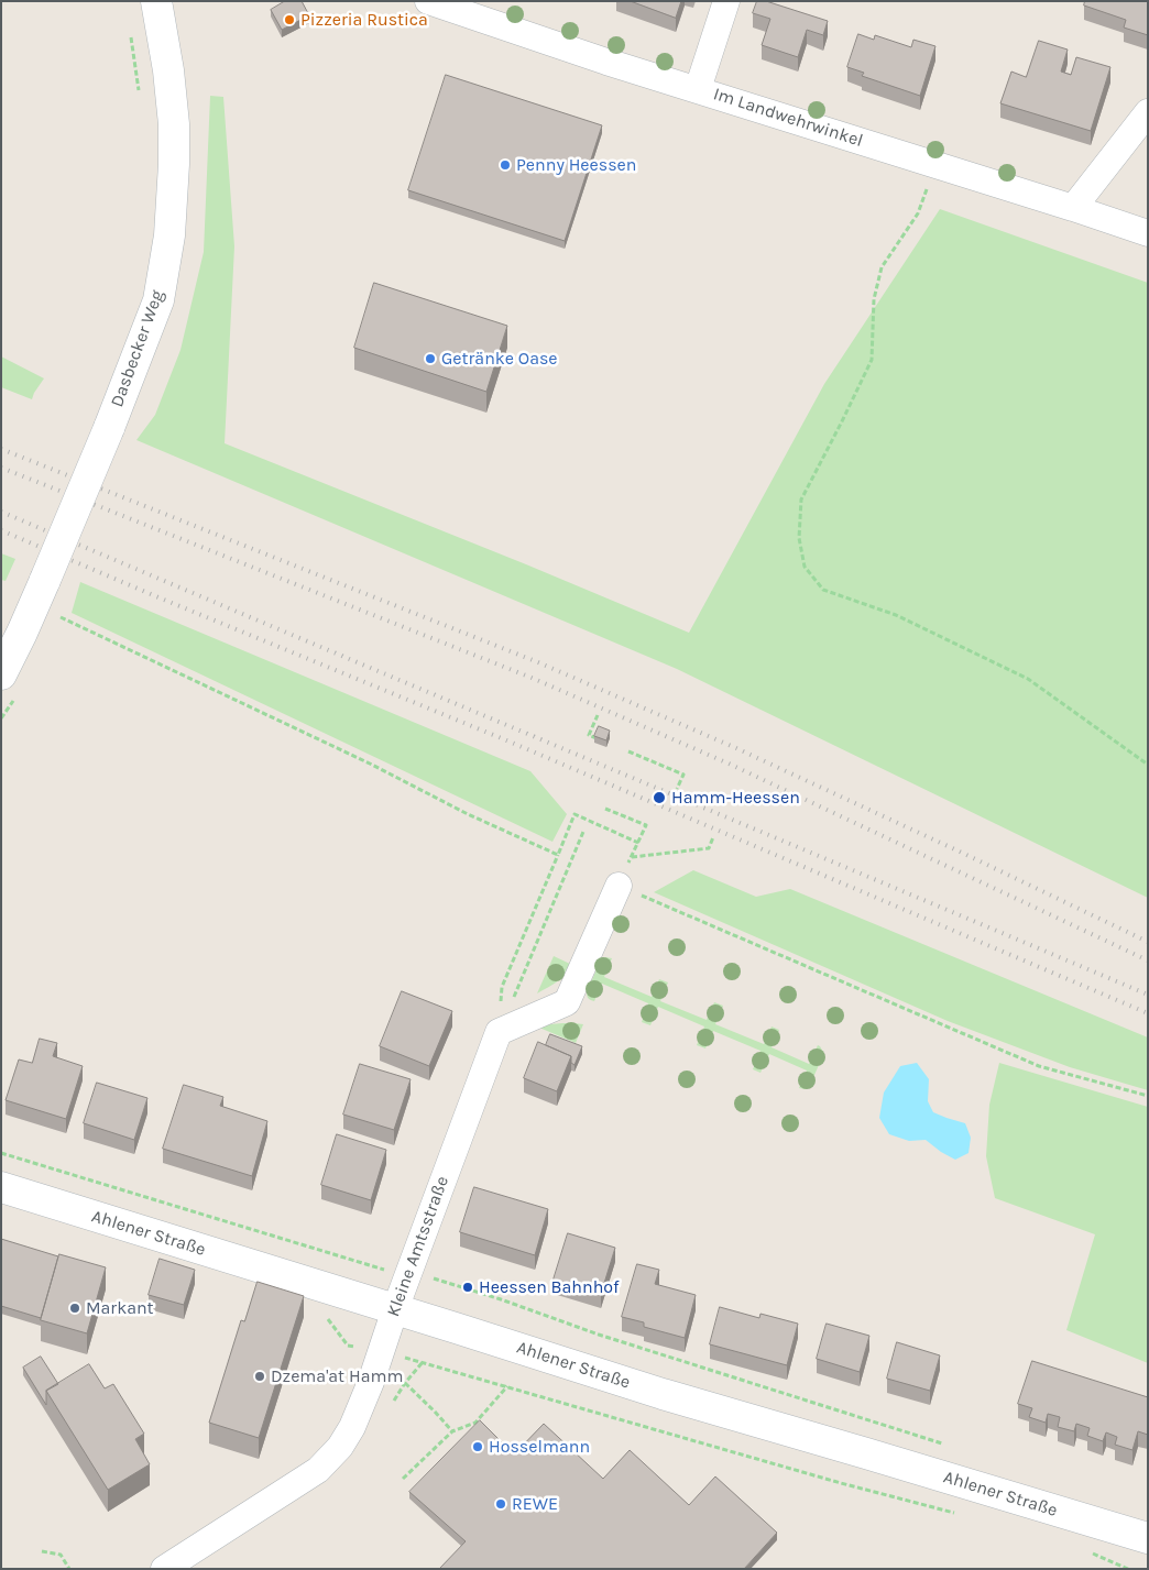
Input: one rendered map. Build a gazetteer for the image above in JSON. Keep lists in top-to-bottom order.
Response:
{
  "streets": {
    "main road": ["Dasbecker Weg", "Ahlener Straße"],
    "street": ["Im Landwehrwinkel", "Kleine Amtsstraße"]
  },
  "crossings": [
    ["Ahlener Straße", "Kleine Amtsstraße"]
  ],
  "places": [
    "Pizzeria Rustica",
    "Penny Heessen",
    "Getränke Oase",
    "Hamm-Heessen",
    "Heessen Bahnhof",
    "Markant",
    "Dzema'at Hamm",
    "Hosselmann",
    "REWE"
  ]
}
